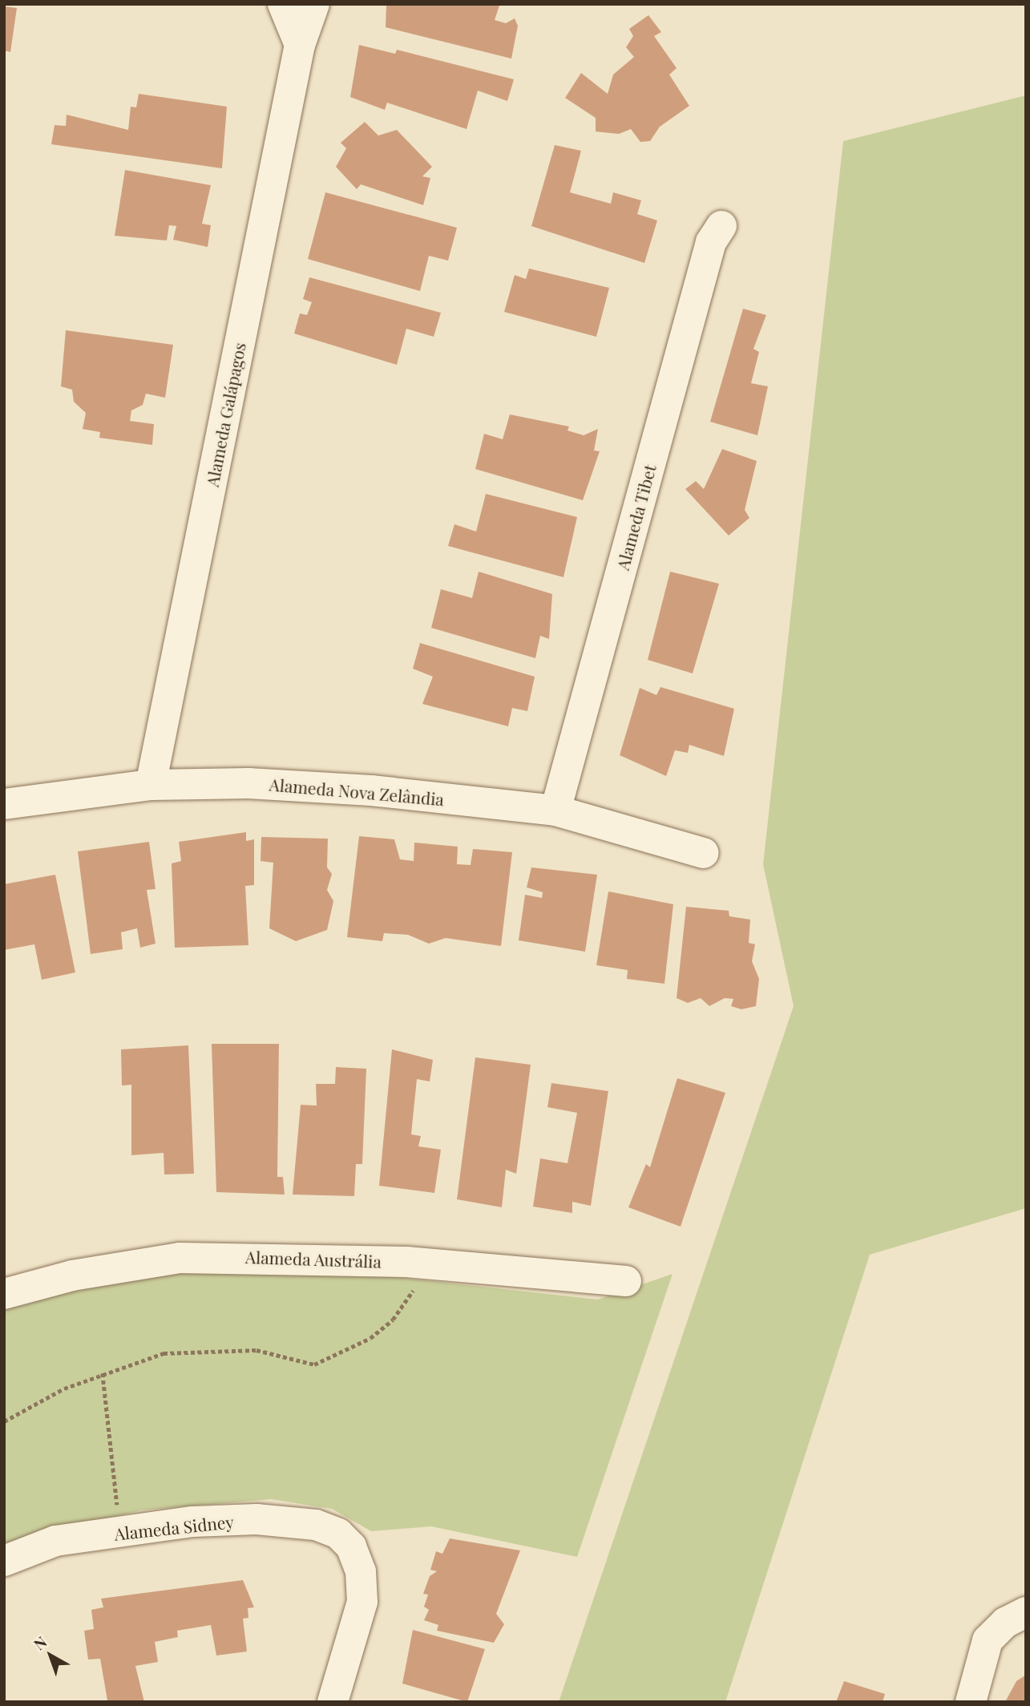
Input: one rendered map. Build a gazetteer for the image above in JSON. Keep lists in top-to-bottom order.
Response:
{
  "streets": {
    "street": [
      "Alameda Galápagos",
      "Alameda Tibet",
      "Alameda Nova Zelândia",
      "Alameda Austrália",
      "Alameda Sidney"
    ]
  },
  "crossings": [
    ["Alameda Galápagos", "Alameda Nova Zelândia"],
    ["Alameda Tibet", "Alameda Nova Zelândia"]
  ],
  "north": "top left"
}
